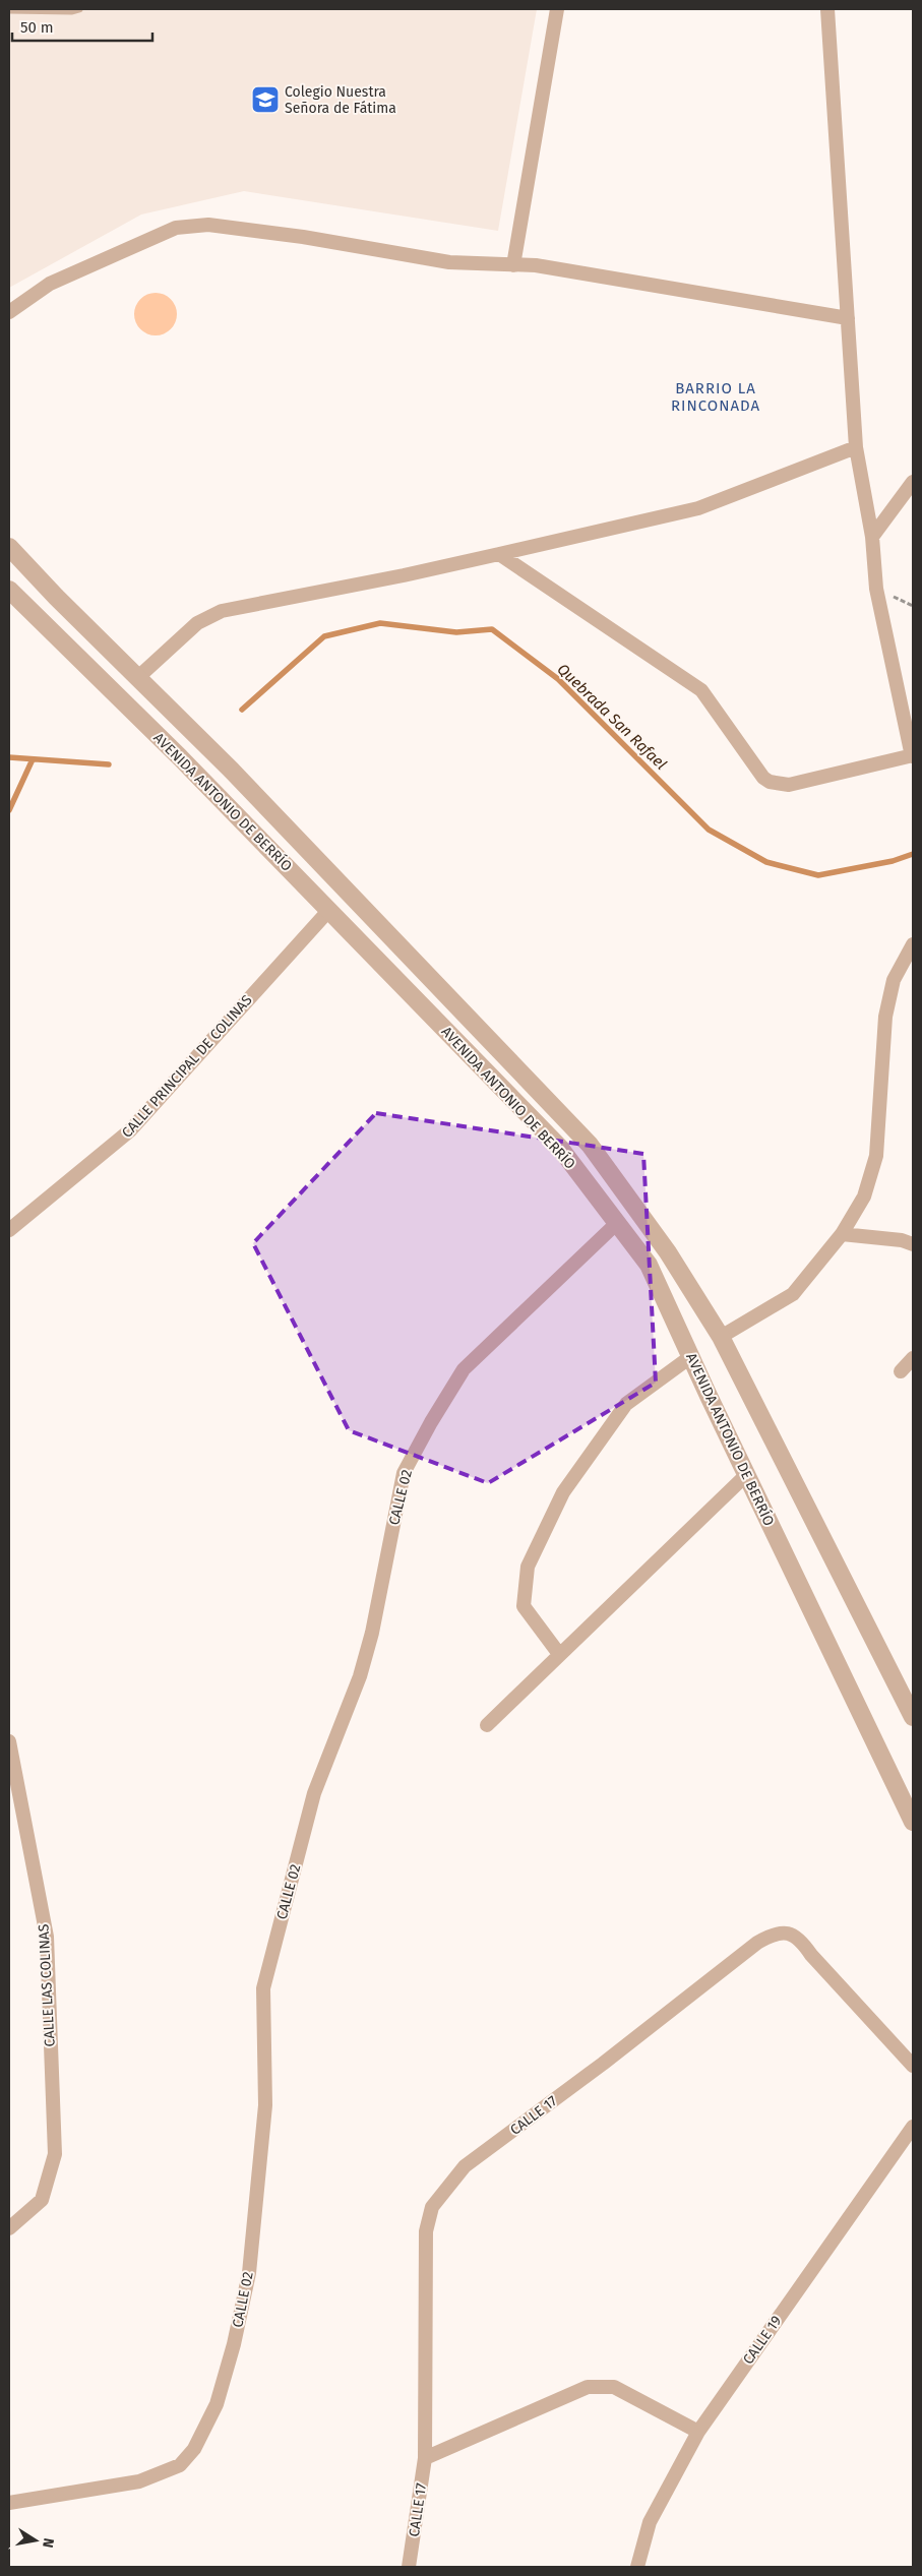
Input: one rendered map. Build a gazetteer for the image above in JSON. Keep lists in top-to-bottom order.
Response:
{
  "streets": {
    "street": [
      "AVENIDA ANTONIO DE BERRÍO",
      "CALLE PRINCIPAL DE COLINAS",
      "CALLE 02",
      "CALLE LAS COLINAS",
      "CALLE 17",
      "CALLE 19"
    ]
  },
  "crossings": [
    ["AVENIDA ANTONIO DE BERRÍO", "CALLE PRINCIPAL DE COLINAS"],
    ["AVENIDA ANTONIO DE BERRÍO", "CALLE 02"]
  ],
  "districts": ["BARRIO LA RINCONADA"],
  "water": ["Quebrada San Rafael"],
  "places": {
    "school or university": ["Colegio Nuestra Señora de Fátima"]
  },
  "scale_bar": "50 m",
  "north": "right"
}
